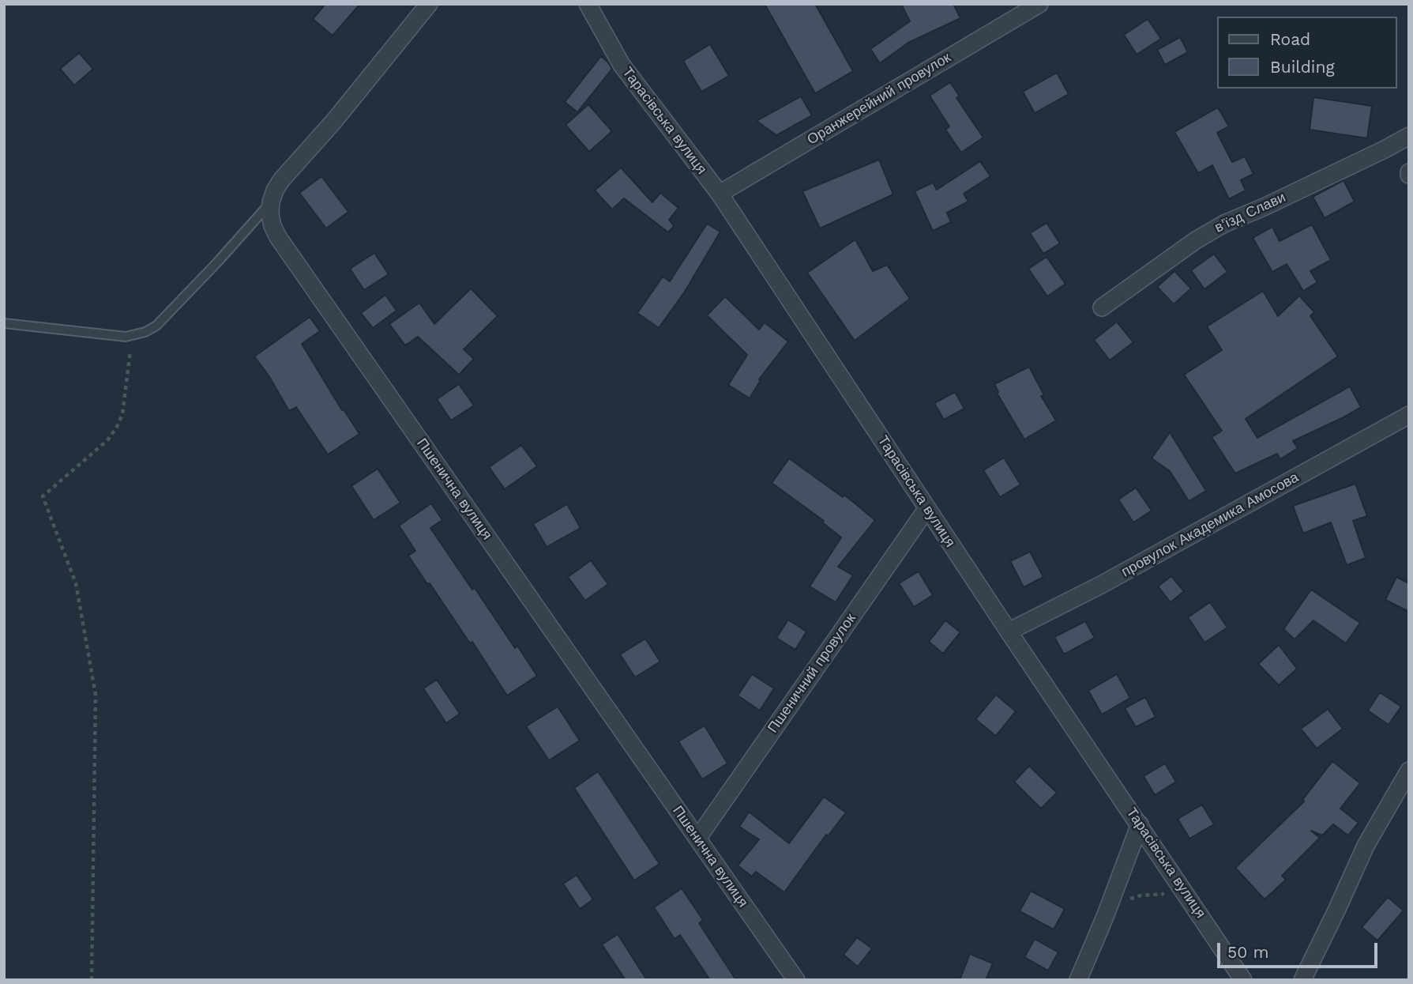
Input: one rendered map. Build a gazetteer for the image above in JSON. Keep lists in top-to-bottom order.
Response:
{
  "streets": {
    "street": [
      "Оранжерейний провулок",
      "Тарасівська вулиця",
      "в'їзд Слави",
      "Пшенична вулиця",
      "провулок Академика Амосова",
      "Пшеничний провулок"
    ]
  },
  "crossings": [
    ["Оранжерейний провулок", "Тарасівська вулиця"],
    ["Тарасівська вулиця", "провулок Академика Амосова"],
    ["Тарасівська вулиця", "Пшеничний провулок"],
    ["Пшенична вулиця", "Пшеничний провулок"]
  ],
  "legend": ["Road", "Building"],
  "scale_bar": "50 m"
}
